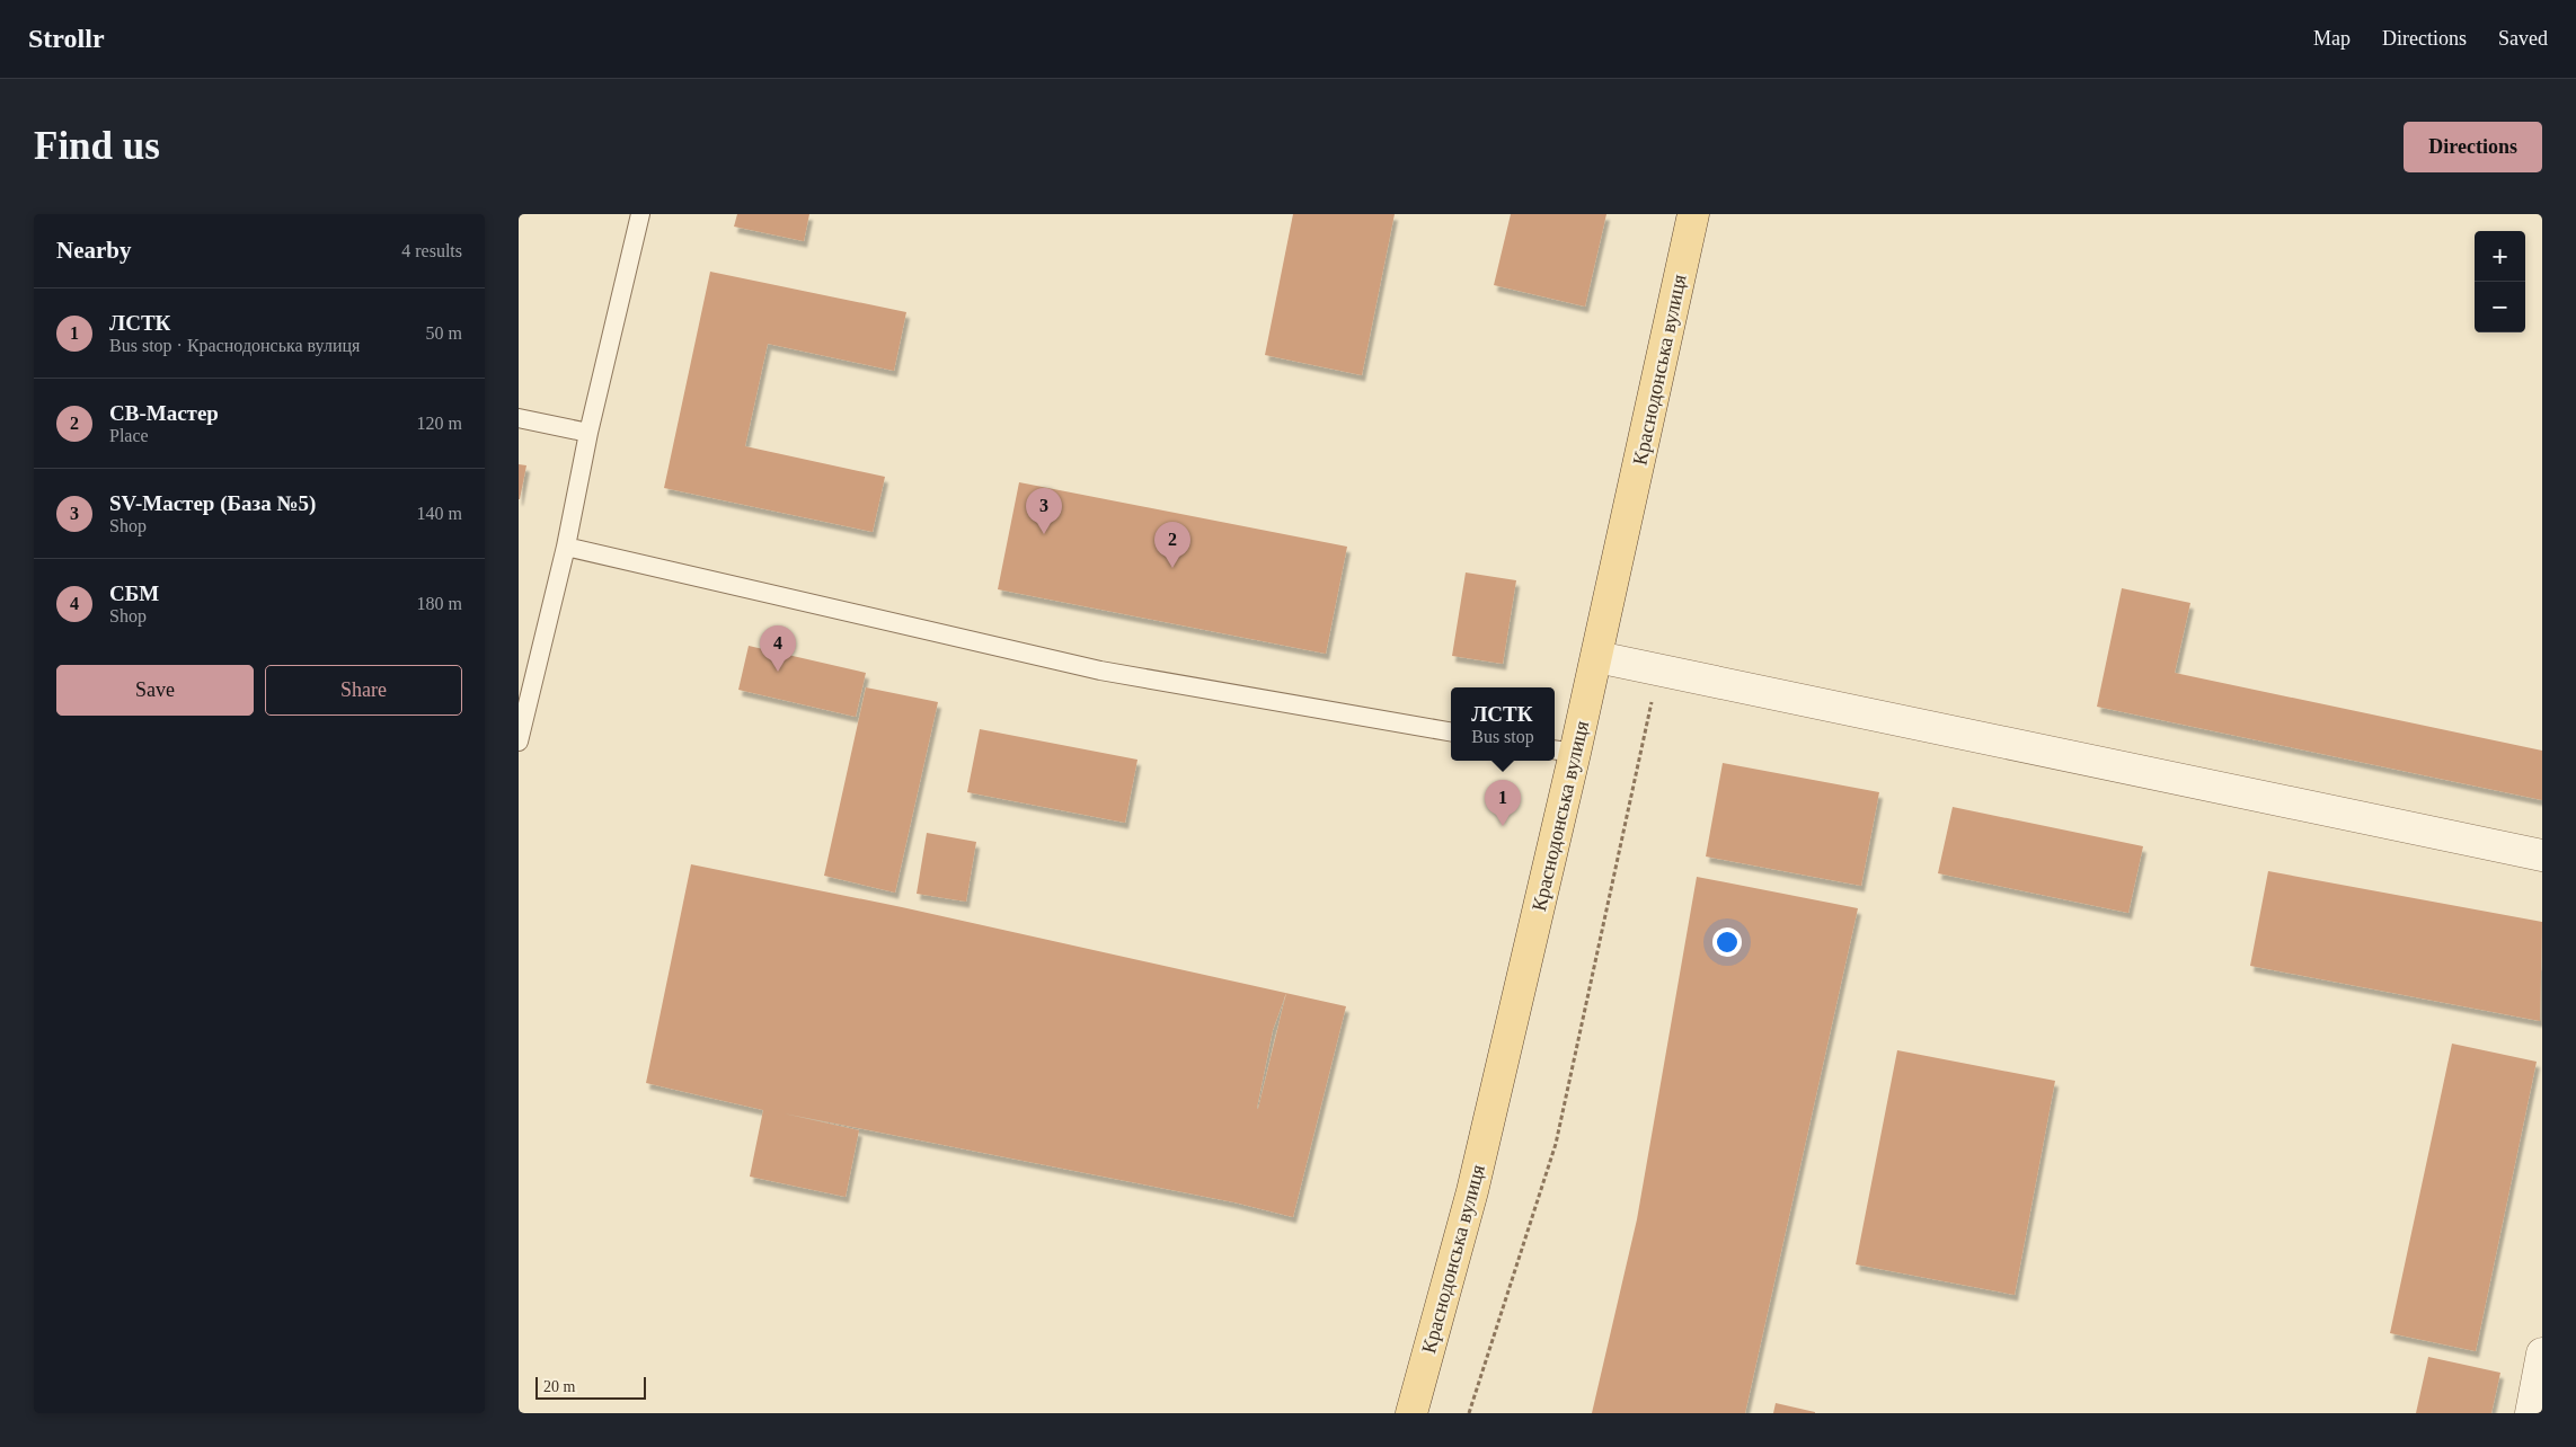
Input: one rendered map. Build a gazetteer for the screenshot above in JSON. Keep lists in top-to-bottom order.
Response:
{
  "streets": {
    "main road": ["Краснодонська вулиця"]
  },
  "scale_bar": "20 m",
  "page": {
    "header": "Strollr",
    "nav": ["Map", "Directions", "Saved"],
    "buttons": [
      "Directions",
      ["Save", "Share"]
    ],
    "title": "Find us",
    "heading": ["Nearby", "4 results"],
    "map_buttons": ["+", "−"],
    "list": [
      {
        "mark": "1",
        "name": "ЛСТК",
        "note": "Bus stop · Краснодонська вулиця",
        "value": "50 m"
      },
      {
        "mark": "2",
        "name": "СВ-Мастер",
        "note": "Place",
        "value": "120 m"
      },
      {
        "mark": "3",
        "name": "SV-Мастер (База №5)",
        "note": "Shop",
        "value": "140 m"
      },
      {
        "mark": "4",
        "name": "СБМ",
        "note": "Shop",
        "value": "180 m"
      }
    ],
    "pins": [
      "3",
      "2",
      "4",
      "1"
    ],
    "popup": ["ЛСТК", "Bus stop"],
    "scale": "20 m"
  }
}
